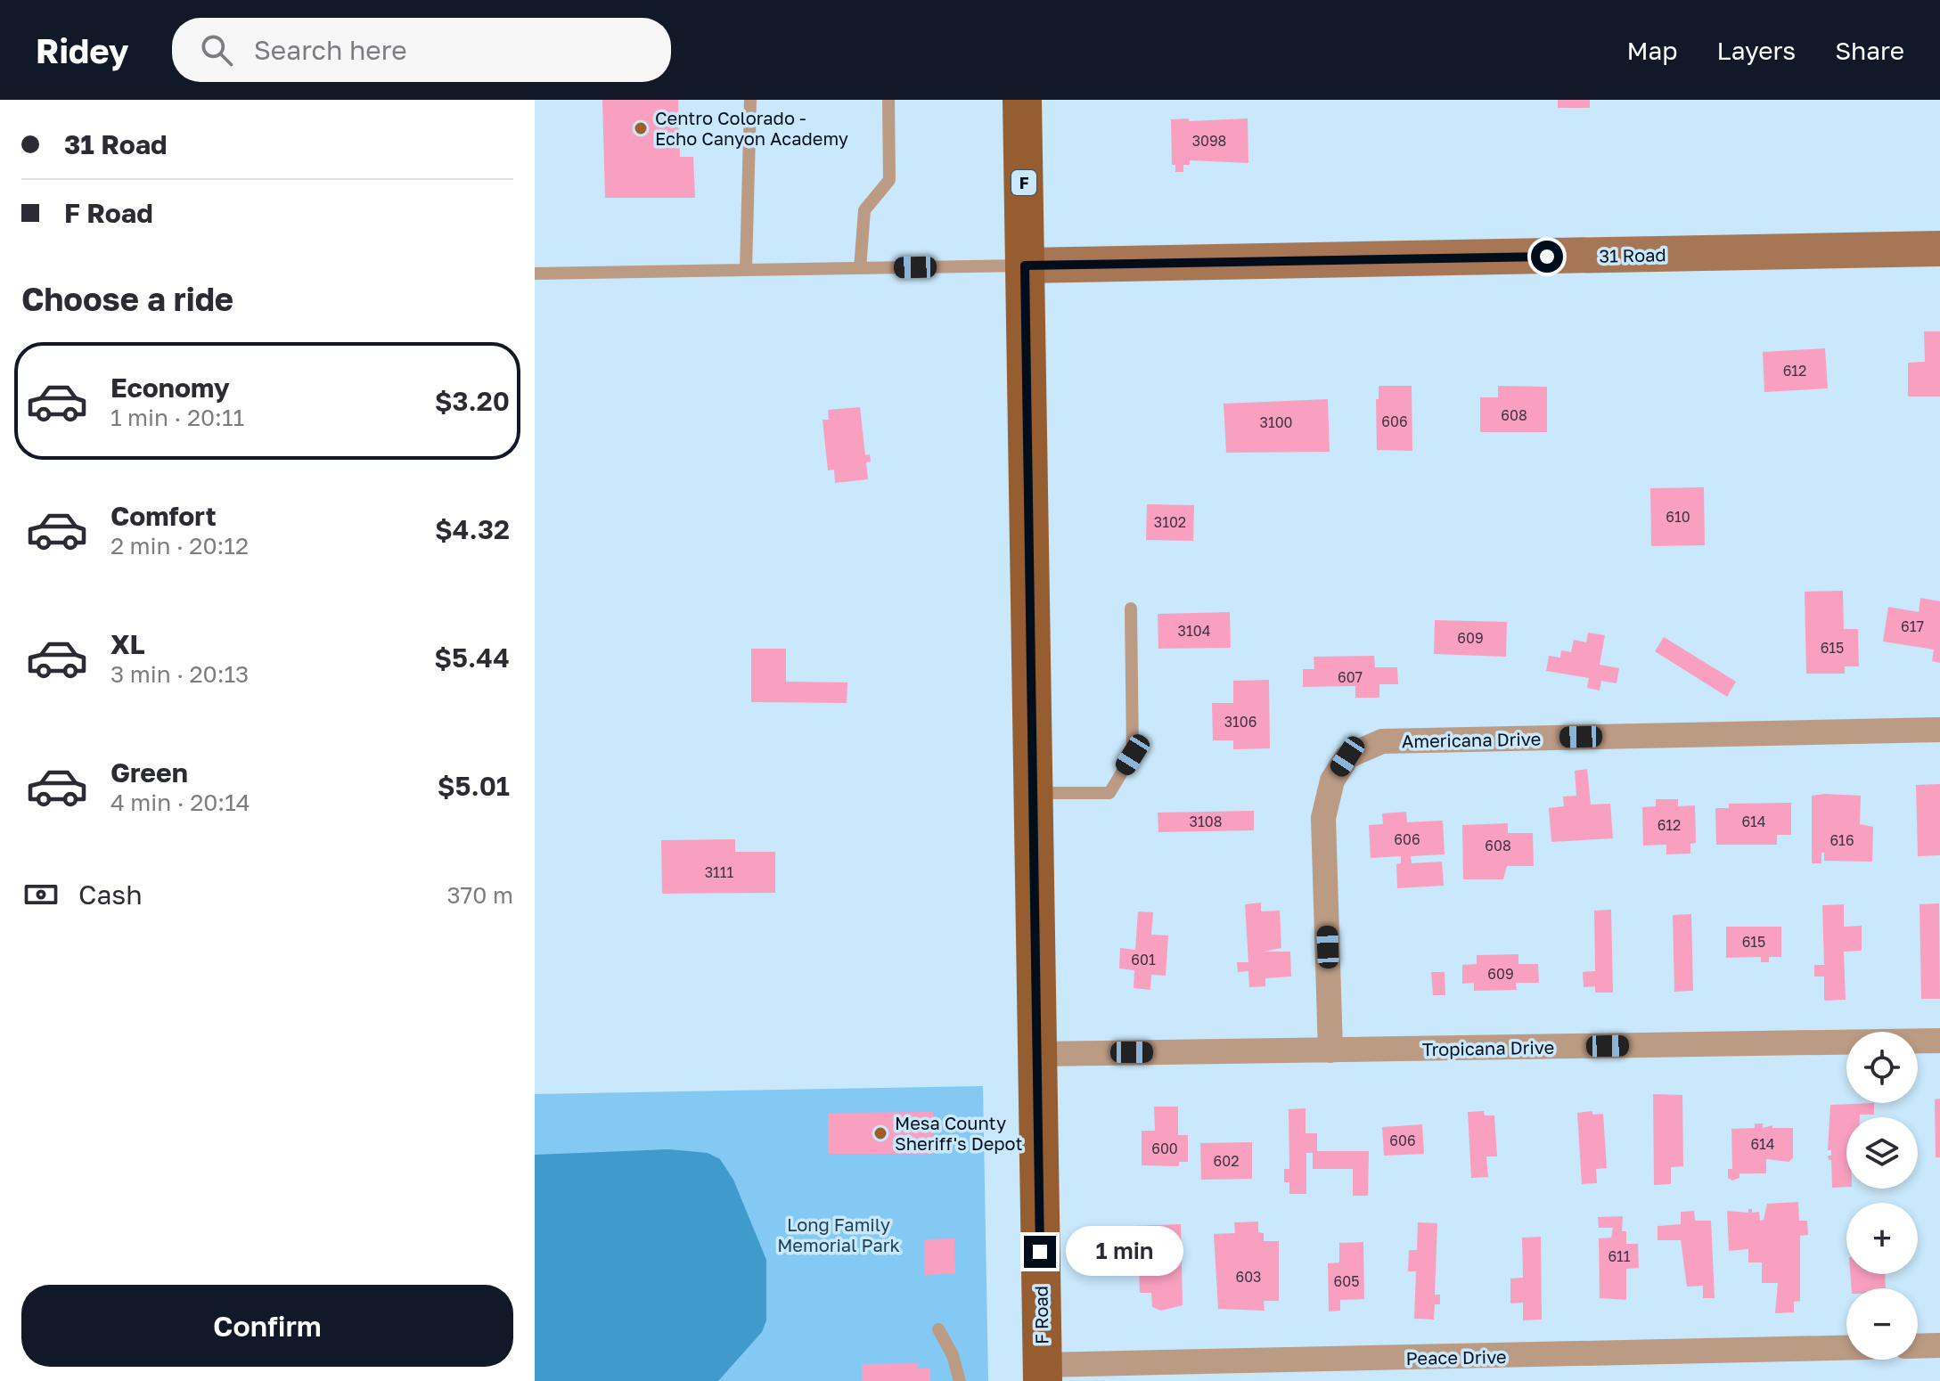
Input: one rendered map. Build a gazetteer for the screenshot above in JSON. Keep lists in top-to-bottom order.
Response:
{
  "streets": {
    "main road": ["F", "F Road"],
    "street": [
      "31 Road",
      "Americana Drive",
      "Tropicana Drive",
      "Peace Drive"
    ]
  },
  "crossings": [
    ["F", "31 Road"],
    ["F", "F Road"],
    ["31 Road", "F Road"],
    ["Americana Drive", "Tropicana Drive"],
    ["Tropicana Drive", "F Road"],
    ["F Road", "Peace Drive"]
  ],
  "parks": ["Long Family Memorial Park"],
  "places": ["Centro Colorado - Echo Canyon Academy", "Mesa County Sheriff's Depot"],
  "house_numbers": [
    "3098",
    "612",
    "608",
    "606",
    "3100",
    "610",
    "3102",
    "617",
    "3104",
    "609",
    "615",
    "607",
    "3106",
    "3108",
    "614",
    "612",
    "606",
    "616",
    "608",
    "3111",
    "615",
    "601",
    "609",
    "606",
    "614",
    "600",
    "602",
    "611",
    "603",
    "605"
  ],
  "page": {
    "header": "Ridey",
    "search": "Search here",
    "nav": ["Map", "Layers", "Share"],
    "banner": ["31 Road", "F Road"],
    "heading": "Choose a ride",
    "list": [
      {
        "name": "Economy",
        "note": "1 min · 20:11",
        "value": "$3.20"
      },
      {
        "name": "Comfort",
        "note": "2 min · 20:12",
        "value": "$4.32"
      },
      {
        "name": "XL",
        "note": "3 min · 20:13",
        "value": "$5.44"
      },
      {
        "name": "Green",
        "note": "4 min · 20:14",
        "value": "$5.01"
      }
    ],
    "pay": ["Cash", "370 m"],
    "map_buttons": ["+", "−"],
    "bubble": "1 min",
    "buttons": "Confirm"
  }
}
